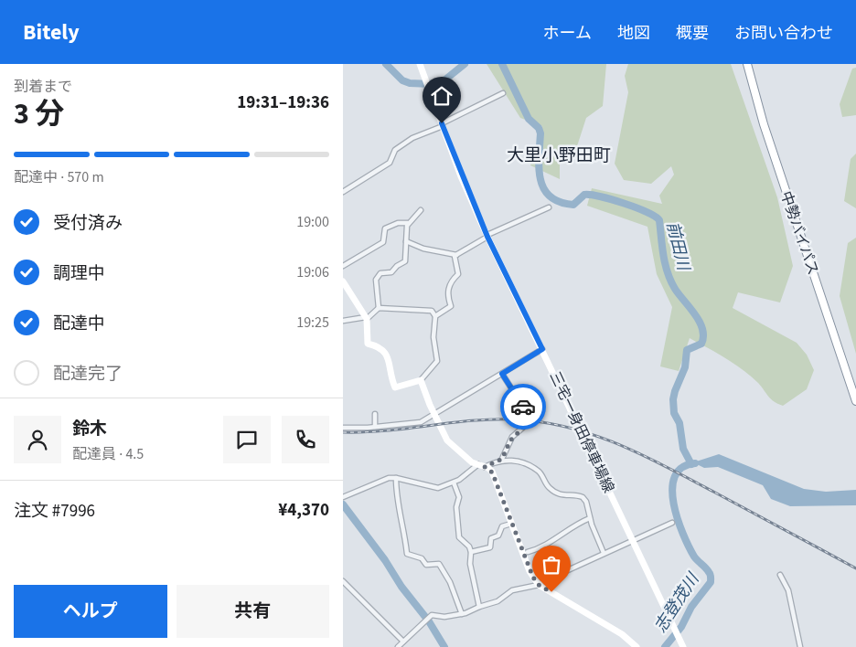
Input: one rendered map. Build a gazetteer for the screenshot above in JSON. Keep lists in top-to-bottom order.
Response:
{
  "streets": {
    "highway": ["中勢バイパス"],
    "main road": ["三宅一身田停車場線"]
  },
  "districts": ["大里小野田町"],
  "water": ["前田川", "志登茂川"],
  "page": {
    "header": "Bitely",
    "nav": [
      "ホーム",
      "地図",
      "概要",
      "お問い合わせ"
    ],
    "heading": ["3 分", "到着まで", "19:31–19:36"],
    "panel": [
      "鈴木",
      "配達員 · 4.5",
      "注文 #7996",
      "¥4,370"
    ],
    "bar": "配達中 · 570 m",
    "list": [
      ["受付済み", "19:00"],
      ["調理中", "19:06"],
      ["配達中", "19:25"],
      "配達完了"
    ],
    "buttons": ["ヘルプ", "共有"]
  }
}
